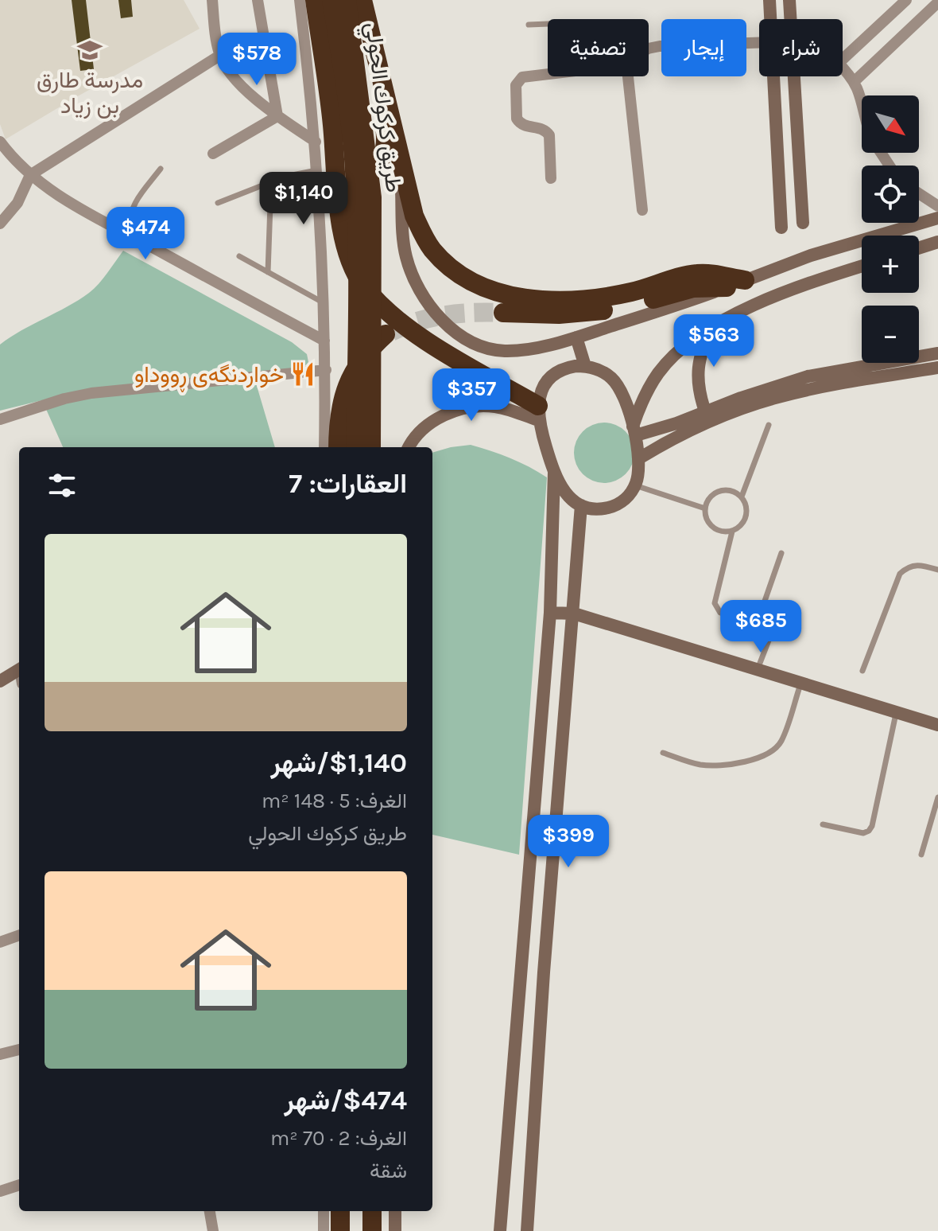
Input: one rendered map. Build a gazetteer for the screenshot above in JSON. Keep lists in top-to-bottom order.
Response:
{
  "streets": {
    "highway": ["طريق كركوك الحولي"]
  },
  "places": {
    "school or university": ["مدرسة طارق بن زياد"],
    "restaurant": ["خواردنگەی ڕووداو"]
  },
  "north": "bottom right",
  "page": {
    "chip": ["شراء", "إيجار", "تصفية"],
    "price": [
      "$578",
      "$1,140",
      "$474",
      "$563",
      "$357",
      "$685",
      "$399"
    ],
    "map_buttons": ["+", "−"],
    "heading": "العقارات: 7",
    "list": [
      {
        "name": "$1,140/شهر",
        "note": "الغرف: 5 · 148 m² · طريق كركوك الحولي"
      },
      {
        "name": "$474/شهر",
        "note": "الغرف: 2 · 70 m² · شقة"
      }
    ]
  }
}
